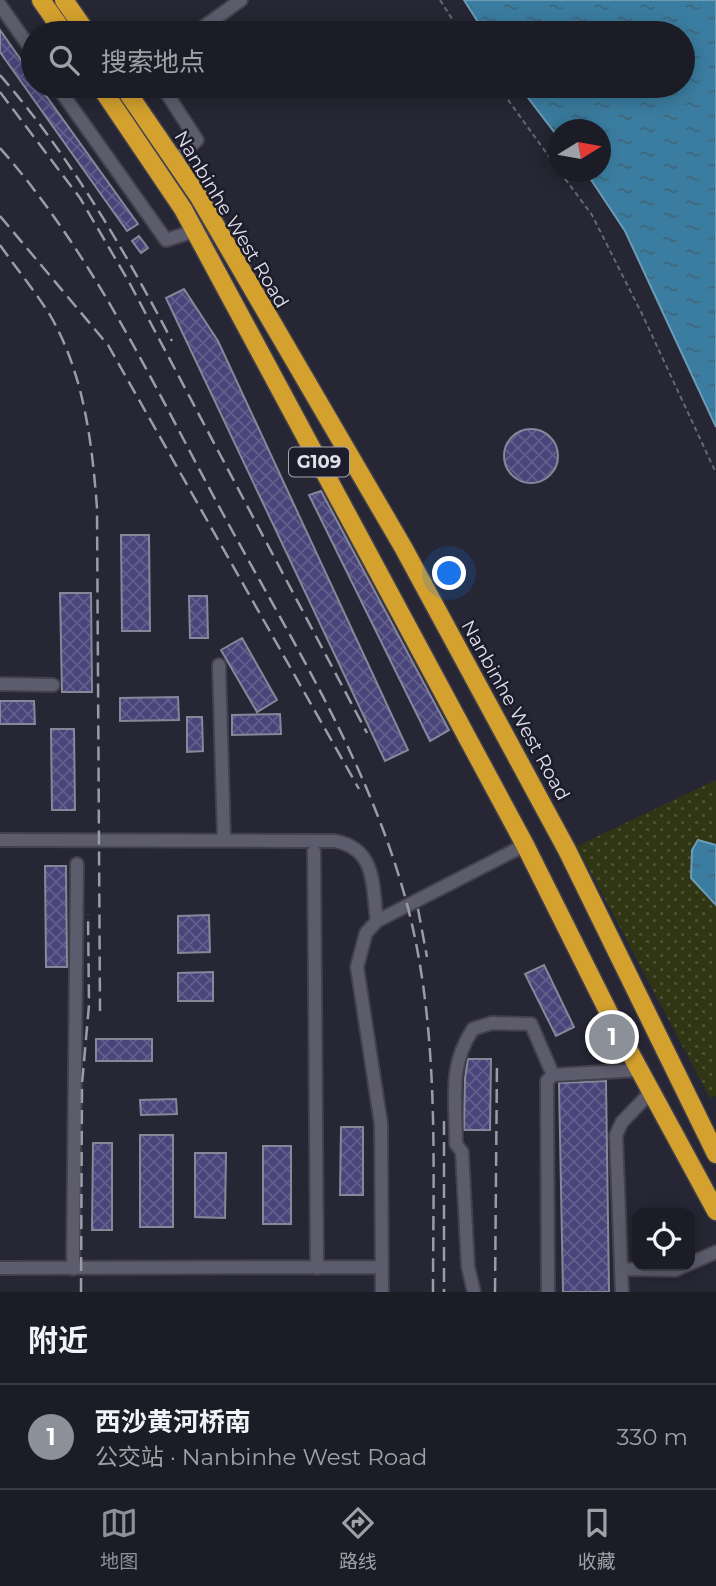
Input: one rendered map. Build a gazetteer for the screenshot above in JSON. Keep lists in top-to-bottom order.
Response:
{
  "streets": {
    "highway": ["Nanbinhe West Road", "G109"]
  },
  "crossings": [
    ["Nanbinhe West Road", "G109"]
  ],
  "north": "right",
  "page": {
    "search": "搜索地点",
    "pins": "1",
    "heading": "附近",
    "list": [
      {
        "mark": "1",
        "name": "西沙黄河桥南",
        "note": "公交站 · Nanbinhe West Road",
        "value": "330 m"
      }
    ],
    "nav": ["地图", "路线", "收藏"]
  }
}
